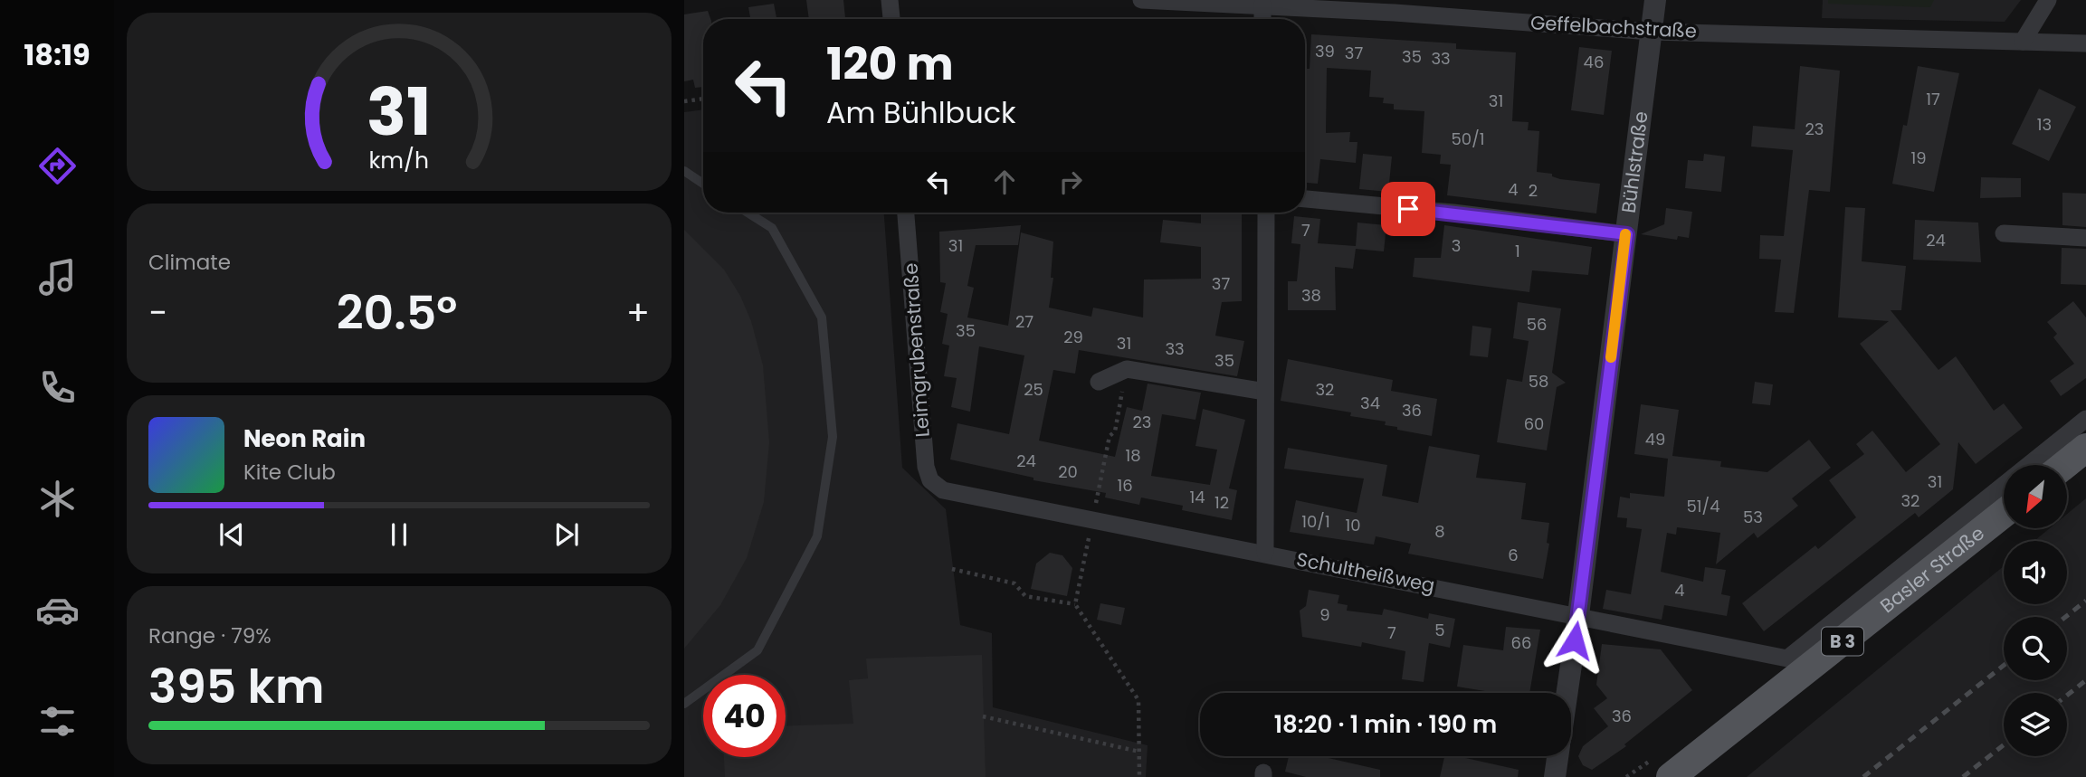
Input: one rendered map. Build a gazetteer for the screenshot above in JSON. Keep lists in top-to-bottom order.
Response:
{
  "streets": {
    "main road": ["Basler Straße", "B 3"],
    "street": [
      "Geffelbachstraße",
      "Bühlstraße",
      "Leimgrubenstraße",
      "Schultheißweg"
    ]
  },
  "crossings": [
    ["Geffelbachstraße", "Bühlstraße"],
    ["Bühlstraße", "Schultheißweg"],
    ["Leimgrubenstraße", "Schultheißweg"]
  ],
  "house_numbers": [
    "39",
    "37",
    "35",
    "33",
    "46",
    "17",
    "31",
    "13",
    "23",
    "50/1",
    "19",
    "4",
    "2",
    "7",
    "24",
    "31",
    "3",
    "1",
    "37",
    "38",
    "27",
    "56",
    "35",
    "29",
    "31",
    "33",
    "35",
    "58",
    "25",
    "32",
    "34",
    "36",
    "23",
    "60",
    "49",
    "18",
    "24",
    "20",
    "31",
    "16",
    "14",
    "32",
    "12",
    "51/4",
    "53",
    "10/1",
    "10",
    "8",
    "6",
    "4",
    "9",
    "5",
    "7",
    "66",
    "36"
  ],
  "north": "bottom left",
  "page": {
    "tabs": "18:19",
    "turn": ["120 m", "Am Bühlbuck"],
    "tile": [
      "Climate",
      ["Range · 79%", "395 km"]
    ],
    "heat": ["−", "20.5°", "+"],
    "song": ["Neon Rain", "Kite Club"],
    "limit": "40",
    "trip": "18:20 · 1 min · 190 m",
    "gauge": ["31", "km/h"]
  }
}
